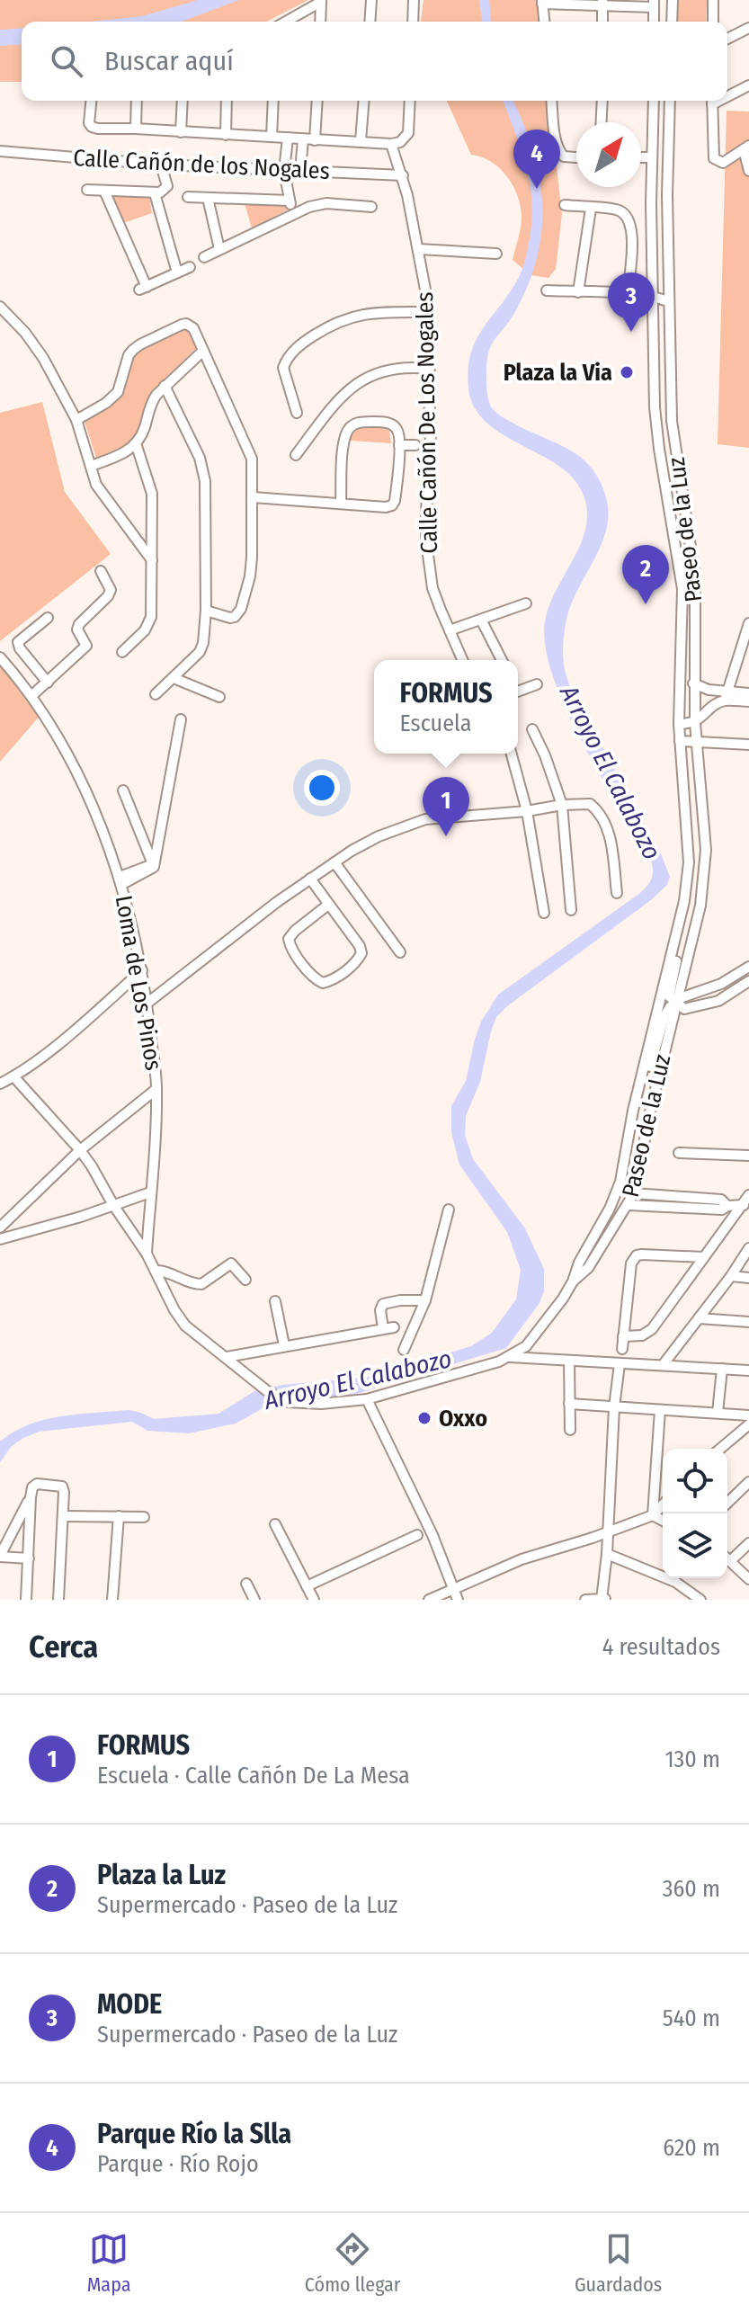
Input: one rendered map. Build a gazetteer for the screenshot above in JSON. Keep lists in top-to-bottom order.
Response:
{
  "streets": {
    "street": [
      "Calle Cañón de los Nogales",
      "Calle Cañón De Los Nogales",
      "Paseo de la Luz",
      "Loma de Los Pinos"
    ]
  },
  "crossings": [
    ["Calle Cañón de los Nogales", "Calle Cañón De Los Nogales"]
  ],
  "water": ["Arroyo El Calabozo"],
  "places": ["Plaza la Via", "Oxxo"],
  "north": "top right",
  "page": {
    "search": "Buscar aquí",
    "pins": [
      "4",
      "3",
      "2",
      "1"
    ],
    "popup": ["FORMUS", "Escuela"],
    "heading": ["Cerca", "4 resultados"],
    "list": [
      {
        "mark": "1",
        "name": "FORMUS",
        "note": "Escuela · Calle Cañón De La Mesa",
        "value": "130 m"
      },
      {
        "mark": "2",
        "name": "Plaza la Luz",
        "note": "Supermercado · Paseo de la Luz",
        "value": "360 m"
      },
      {
        "mark": "3",
        "name": "MODE",
        "note": "Supermercado · Paseo de la Luz",
        "value": "540 m"
      },
      {
        "mark": "4",
        "name": "Parque Río la Slla",
        "note": "Parque · Río Rojo",
        "value": "620 m"
      }
    ],
    "nav": ["Mapa", "Cómo llegar", "Guardados"]
  }
}
